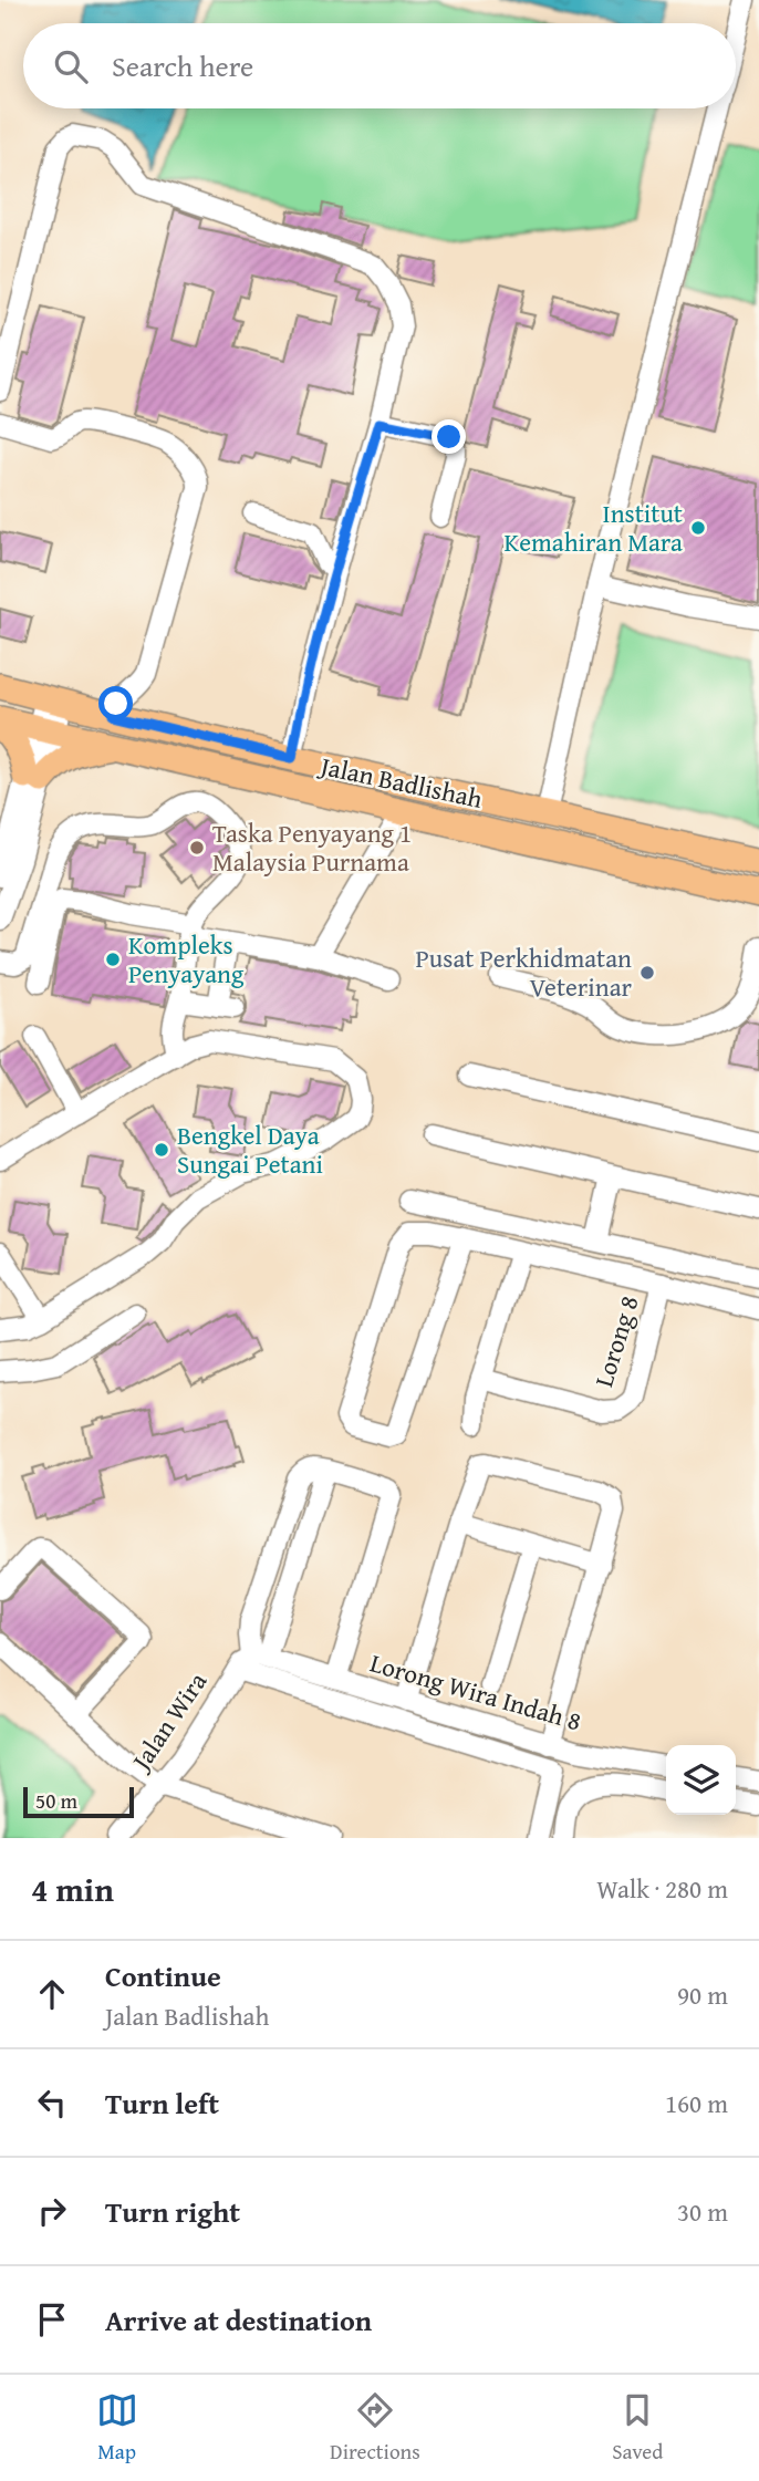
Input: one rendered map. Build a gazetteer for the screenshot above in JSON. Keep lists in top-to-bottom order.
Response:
{
  "streets": {
    "main road": ["Jalan Badlishah"],
    "street": ["Lorong 8", "Lorong Wira Indah 8", "Jalan Wira"]
  },
  "crossings": [
    ["Lorong Wira Indah 8", "Jalan Wira"]
  ],
  "places": [
    "Institut Kemahiran Mara",
    "Taska Penyayang 1 Malaysia Purnama",
    "Kompleks Penyayang",
    "Pusat Perkhidmatan Veterinar",
    "Bengkel Daya Sungai Petani"
  ],
  "scale_bar": "50 m",
  "page": {
    "search": "Search here",
    "scale": "50 m",
    "heading": ["4 min", "Walk · 280 m"],
    "list": [
      ["Continue", "Jalan Badlishah", "90 m"],
      ["Turn left", "160 m"],
      ["Turn right", "30 m"],
      "Arrive at destination"
    ],
    "nav": ["Map", "Directions", "Saved"]
  }
}
